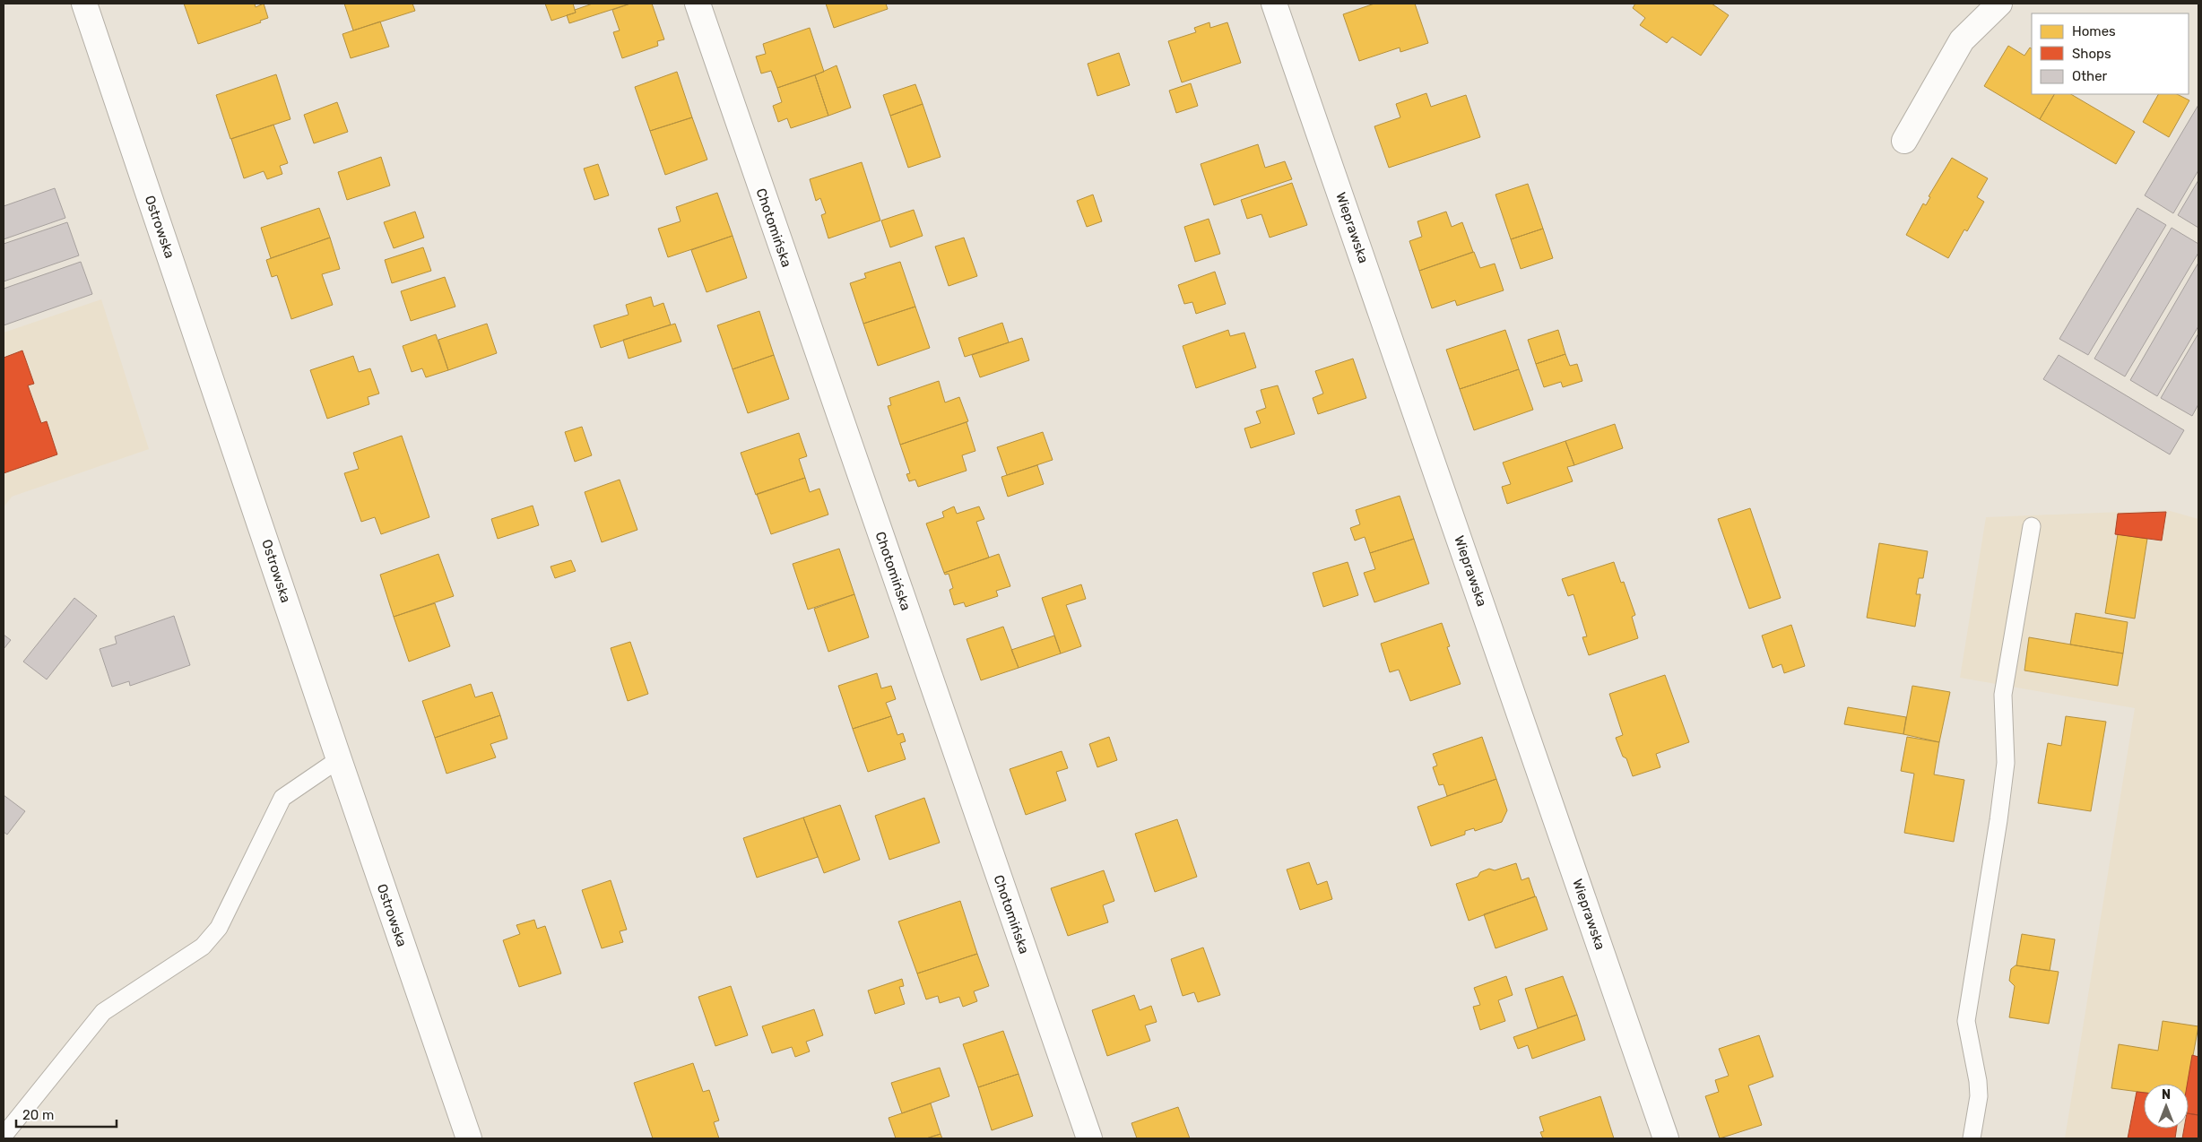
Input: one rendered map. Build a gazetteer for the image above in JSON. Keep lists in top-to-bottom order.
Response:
{
  "streets": {
    "street": ["Ostrowska", "Chotomińska", "Wieprawska"]
  },
  "legend": ["Homes", "Shops", "Other"],
  "scale_bar": "20 m",
  "north": "top"
}
